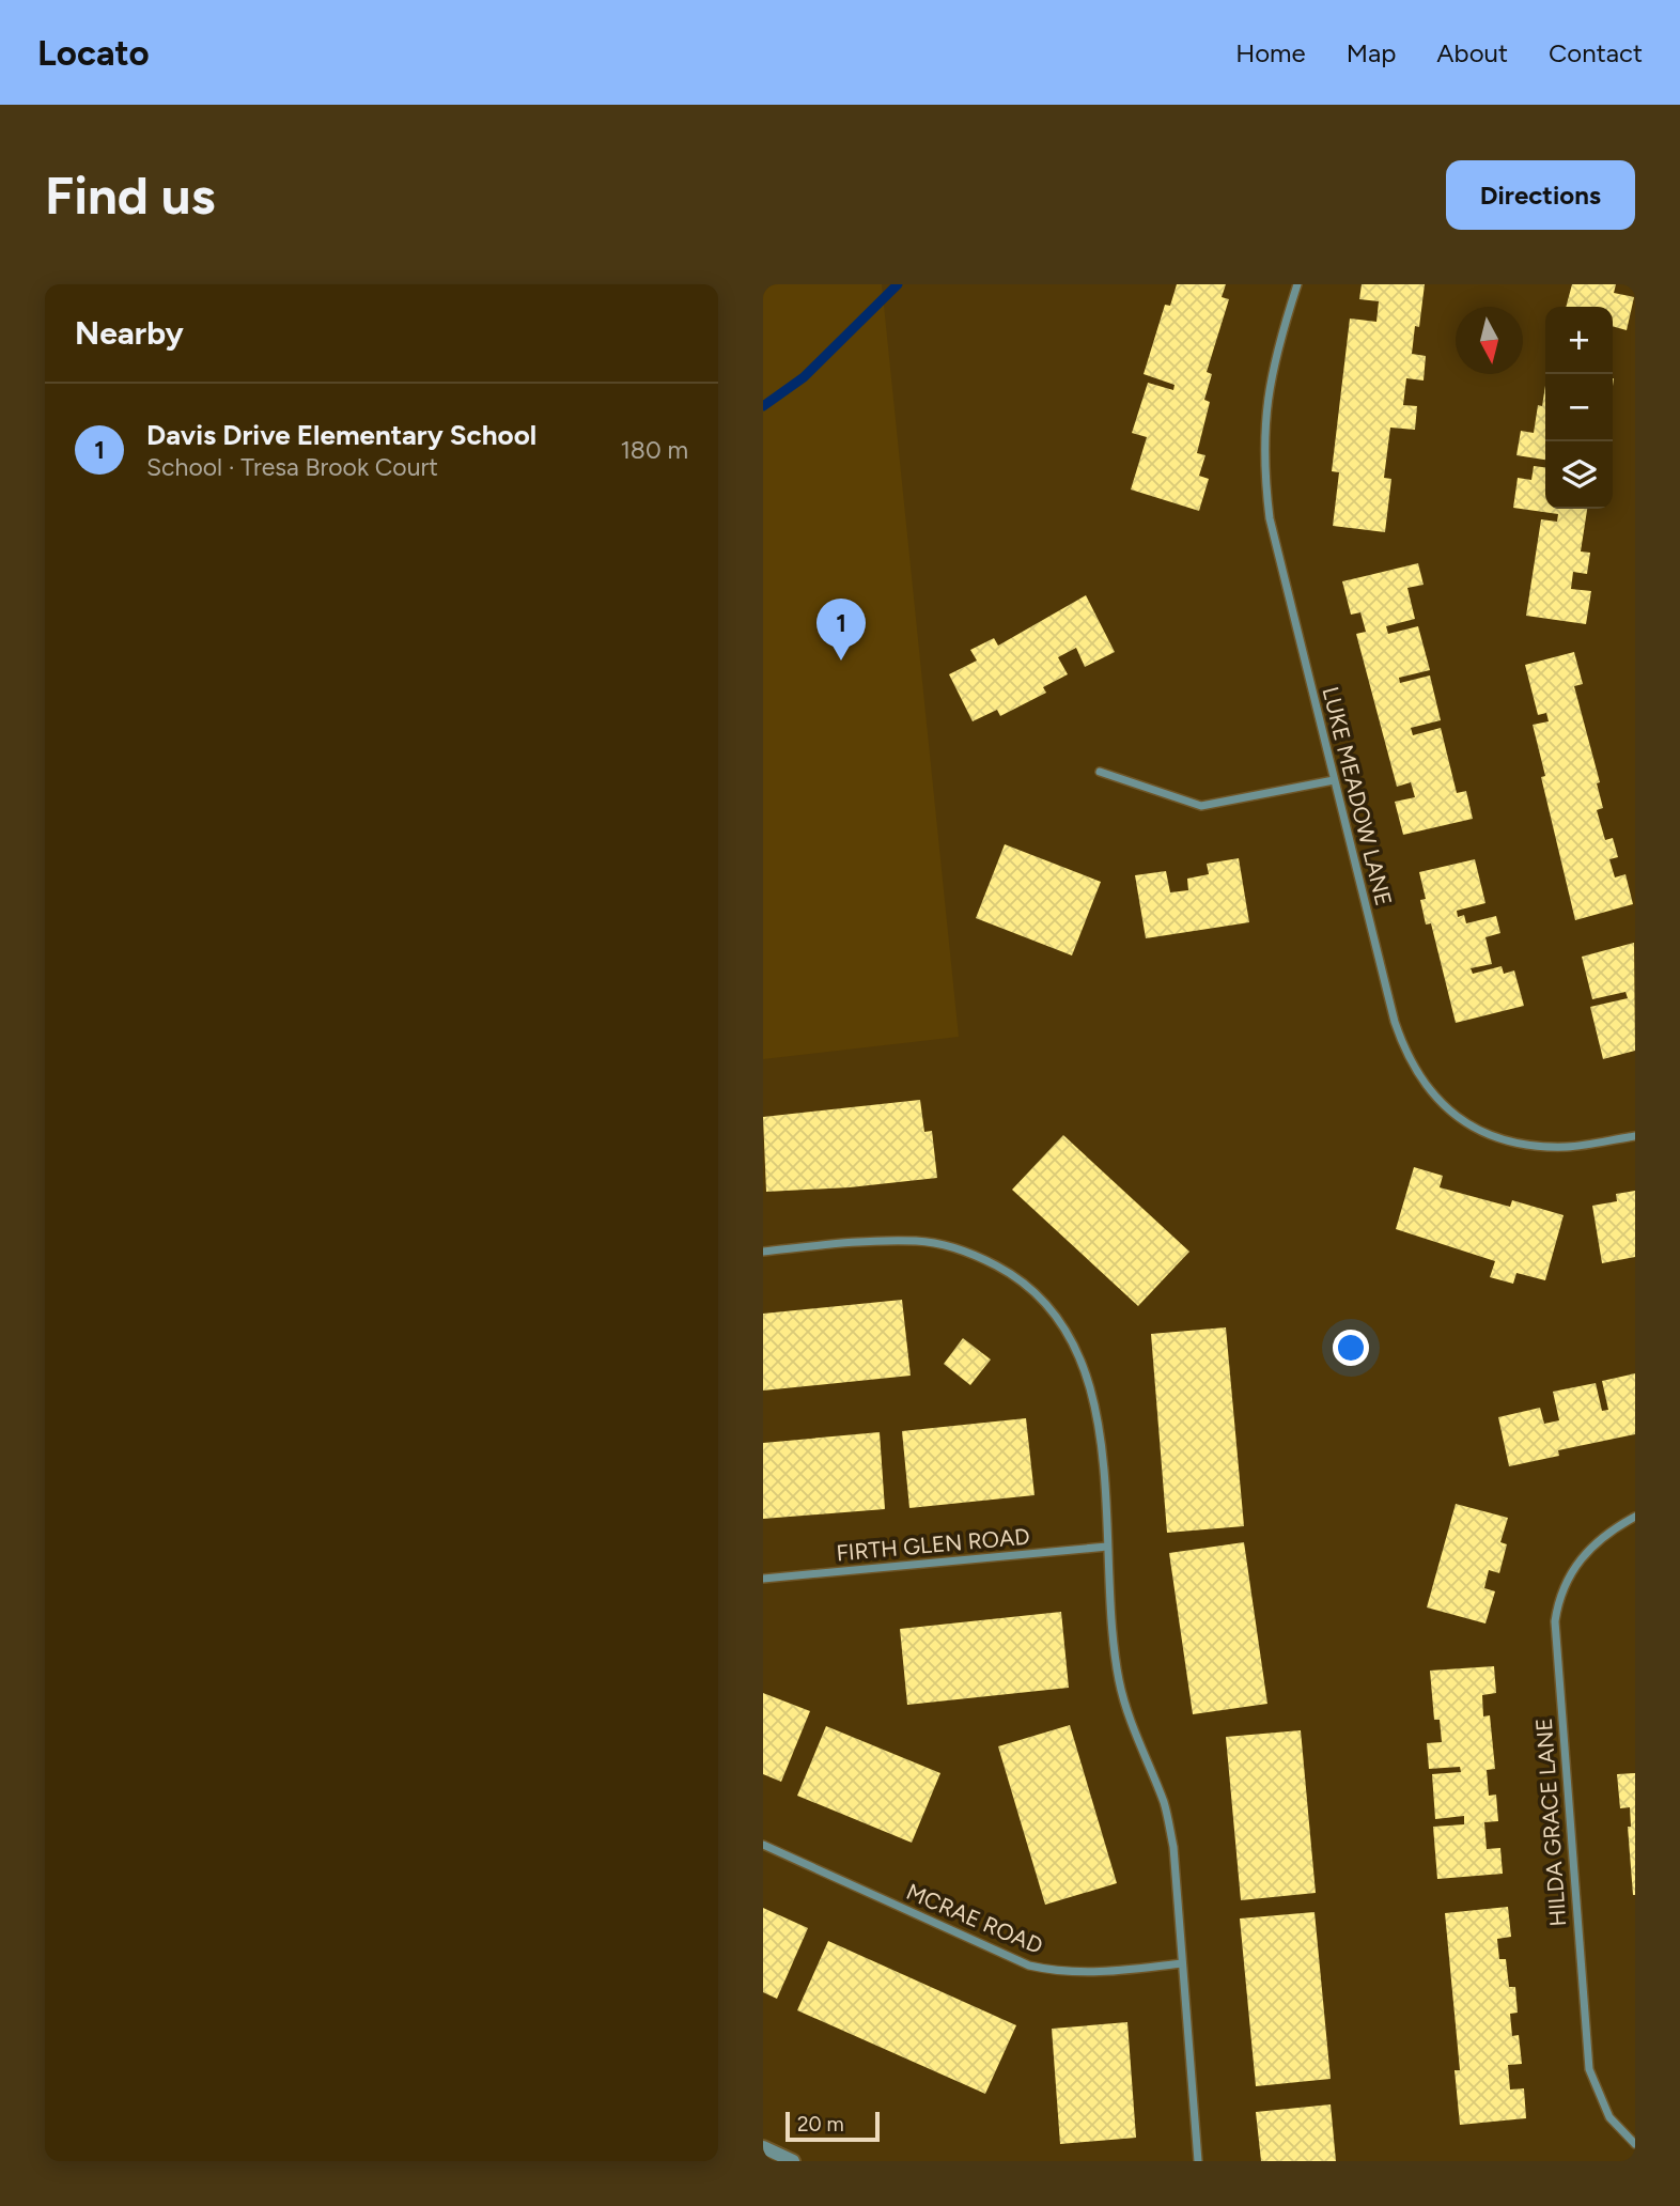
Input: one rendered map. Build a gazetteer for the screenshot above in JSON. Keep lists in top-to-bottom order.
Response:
{
  "streets": {
    "street": [
      "LUKE MEADOW LANE",
      "FIRTH GLEN ROAD",
      "HILDA GRACE LANE",
      "MCRAE ROAD"
    ]
  },
  "scale_bar": "20 m",
  "north": "bottom",
  "page": {
    "header": "Locato",
    "nav": [
      "Home",
      "Map",
      "About",
      "Contact"
    ],
    "buttons": "Directions",
    "title": "Find us",
    "heading": "Nearby",
    "map_buttons": ["+", "−"],
    "list": [
      {
        "mark": "1",
        "name": "Davis Drive Elementary School",
        "note": "School · Tresa Brook Court",
        "value": "180 m"
      }
    ],
    "pins": "1",
    "scale": "20 m"
  }
}
